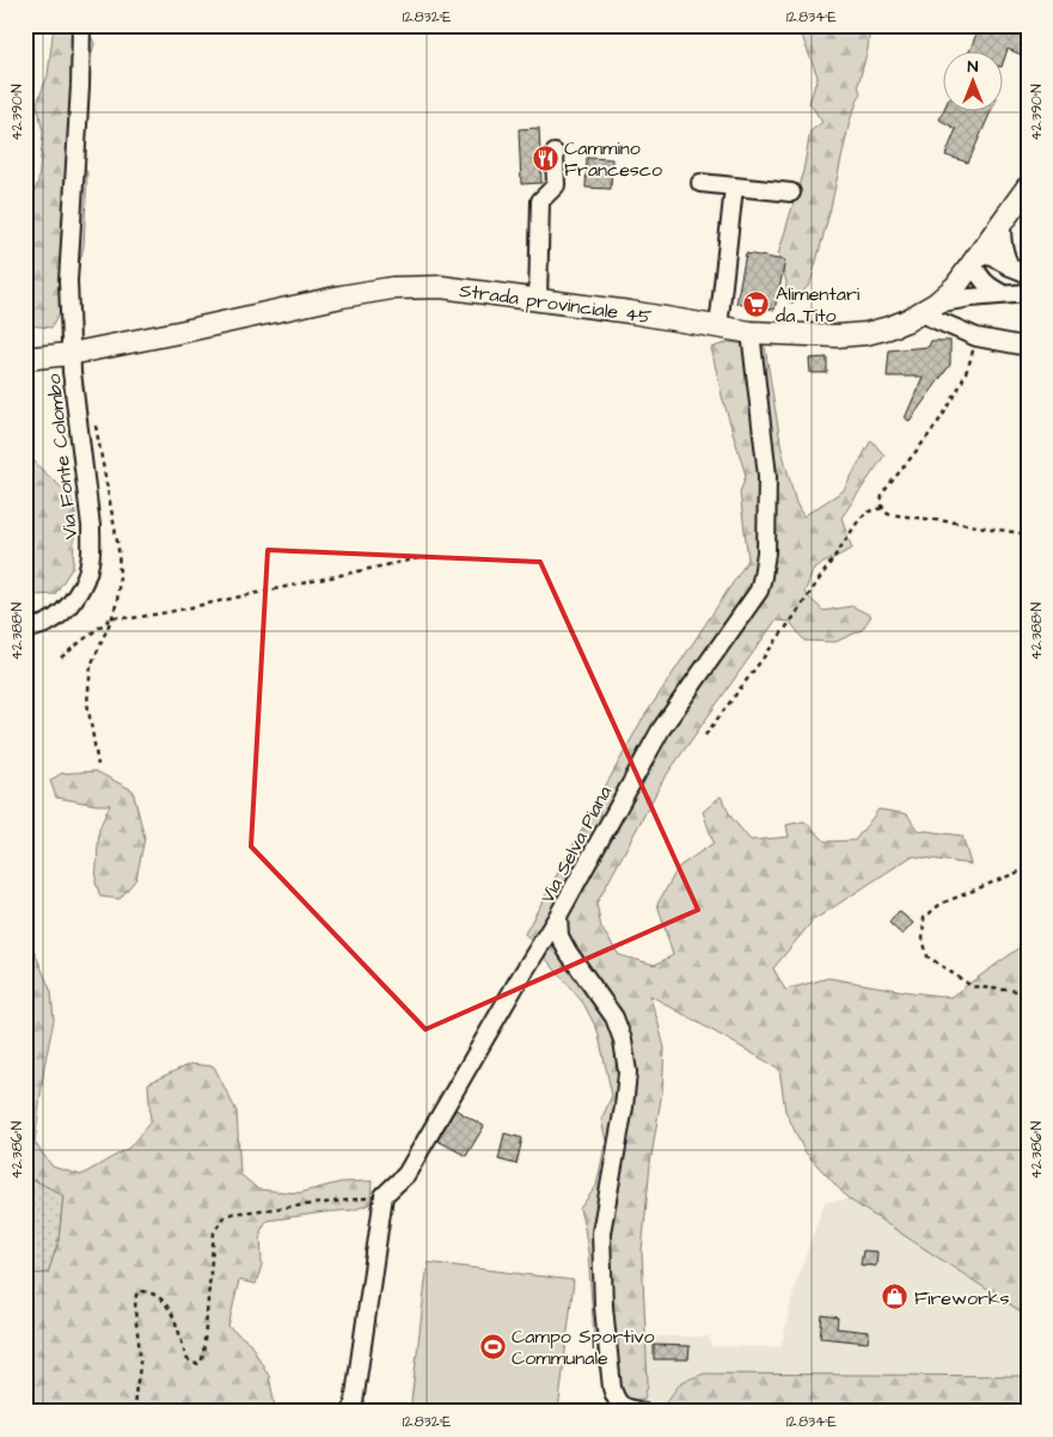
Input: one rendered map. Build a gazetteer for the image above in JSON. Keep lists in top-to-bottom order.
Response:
{
  "streets": {
    "main road": ["Strada provinciale 45"],
    "street": ["Via Fonte Colombo", "Via Selva Piana"]
  },
  "crossings": [
    ["Strada provinciale 45", "Via Fonte Colombo"],
    ["Strada provinciale 45", "Via Selva Piana"]
  ],
  "places": {
    "restaurant": ["Cammino Francesco"],
    "supermarket": ["Alimentari da Tito"],
    "shop": ["Fireworks"],
    "sports": ["Campo Sportivo Communale"]
  },
  "north": "top",
  "coordinates": [
    "12.832°E",
    "12.834°E",
    "42.390°N",
    "42.388°N",
    "42.386°N"
  ]
}
